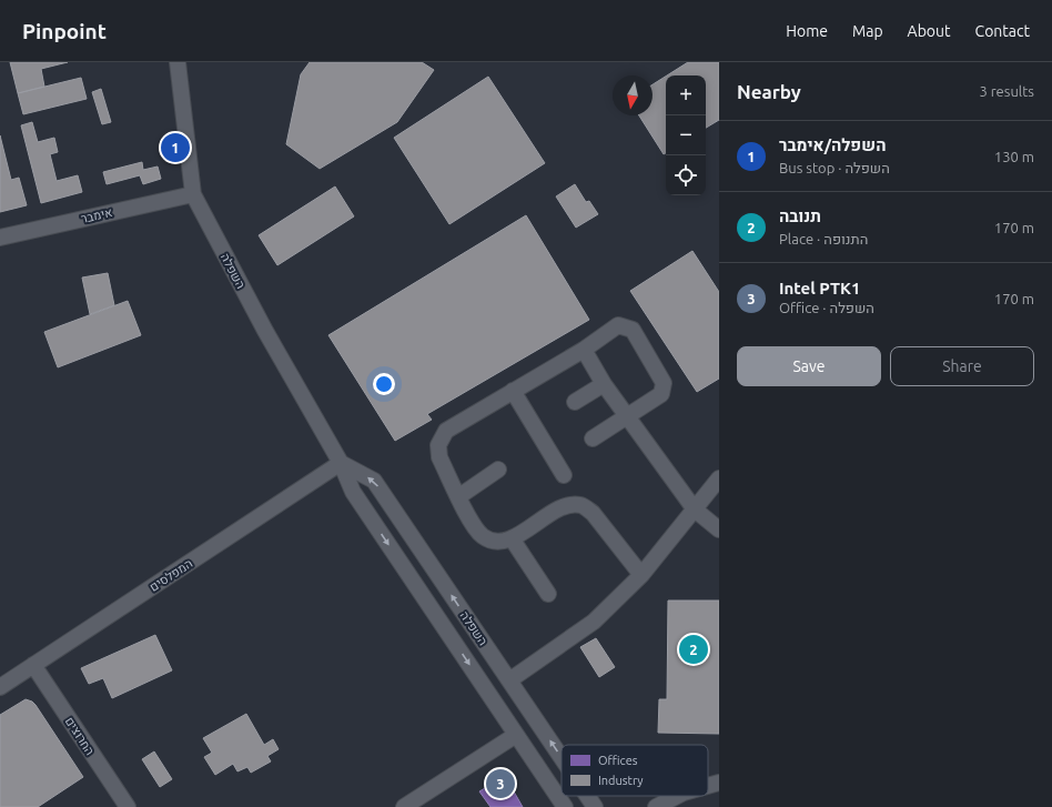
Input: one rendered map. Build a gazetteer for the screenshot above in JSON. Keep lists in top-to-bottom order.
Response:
{
  "streets": {
    "street": [
      "אימבר",
      "השפלה",
      "המפלסים",
      "החרוצים"
    ]
  },
  "crossings": [
    ["אימבר", "השפלה"],
    ["השפלה", "המפלסים"],
    ["המפלסים", "החרוצים"]
  ],
  "legend": ["Offices", "Industry"],
  "north": "bottom",
  "page": {
    "header": "Pinpoint",
    "nav": [
      "Home",
      "Map",
      "About",
      "Contact"
    ],
    "heading": ["Nearby", "3 results"],
    "map_buttons": ["+", "−"],
    "list": [
      {
        "mark": "1",
        "name": "השפלה/אימבר",
        "note": "Bus stop · השפלה",
        "value": "130 m"
      },
      {
        "mark": "2",
        "name": "תנובה",
        "note": "Place · התנופה",
        "value": "170 m"
      },
      {
        "mark": "3",
        "name": "Intel PTK1",
        "note": "Office · השפלה",
        "value": "170 m"
      }
    ],
    "pins": ["1", "2", "3"],
    "buttons": ["Save", "Share"]
  }
}
